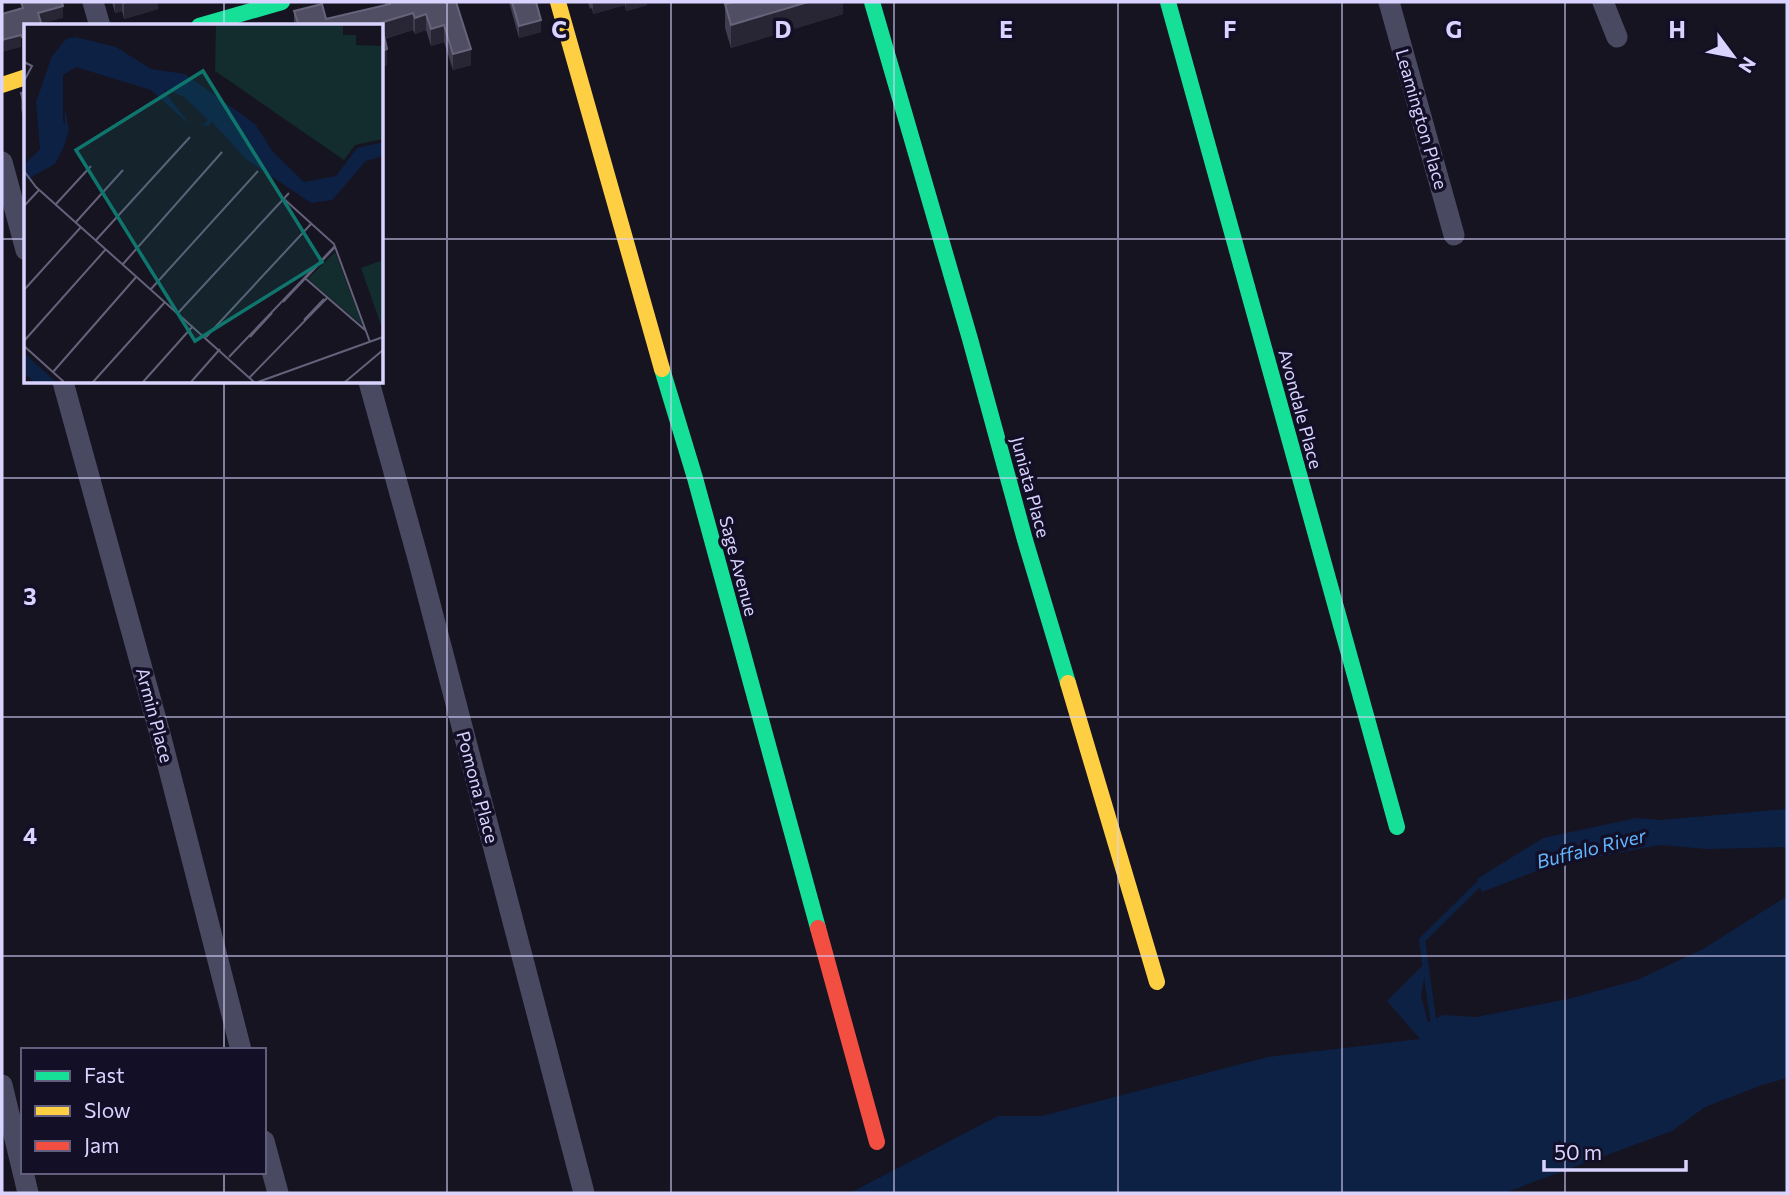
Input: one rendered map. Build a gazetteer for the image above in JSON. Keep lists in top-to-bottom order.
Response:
{
  "streets": {
    "street": [
      "Leamington Place",
      "Avondale Place",
      "Juniata Place",
      "Sage Avenue",
      "Armin Place",
      "Pomona Place"
    ]
  },
  "water": ["Buffalo River"],
  "legend": ["Fast", "Slow", "Jam"],
  "scale_bar": "50 m",
  "north": "bottom right",
  "grid": {
    "columns": [
      "C",
      "D",
      "E",
      "F",
      "G",
      "H"
    ],
    "rows": ["3", "4"]
  }
}
